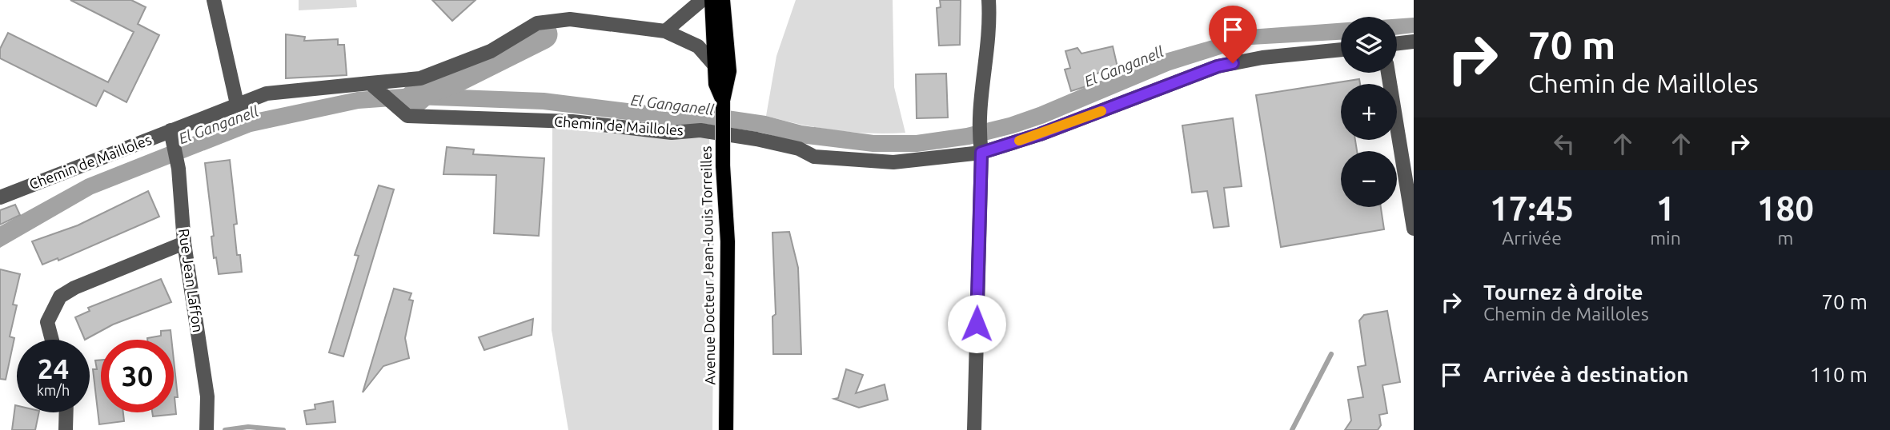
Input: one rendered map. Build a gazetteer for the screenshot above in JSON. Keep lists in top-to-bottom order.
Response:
{
  "streets": {
    "main road": ["Avenue Docteur Jean-Louis Torreilles"],
    "street": ["Chemin de Mailloles", "Rue Jean Laffon"]
  },
  "crossings": [
    ["Chemin de Mailloles", "Rue Jean Laffon"]
  ],
  "water": ["El Ganganell"],
  "page": {
    "turn": ["70 m", "Chemin de Mailloles"],
    "map_buttons": ["+", "−"],
    "eta": [
      "17:45",
      "Arrivée",
      "1",
      "min",
      "180",
      "m"
    ],
    "list": [
      {
        "name": "Tournez à droite",
        "note": "Chemin de Mailloles",
        "value": "70 m"
      },
      {
        "name": "Arrivée à destination",
        "value": "110 m"
      }
    ],
    "speed": "24 km/h",
    "limit": "30"
  }
}
